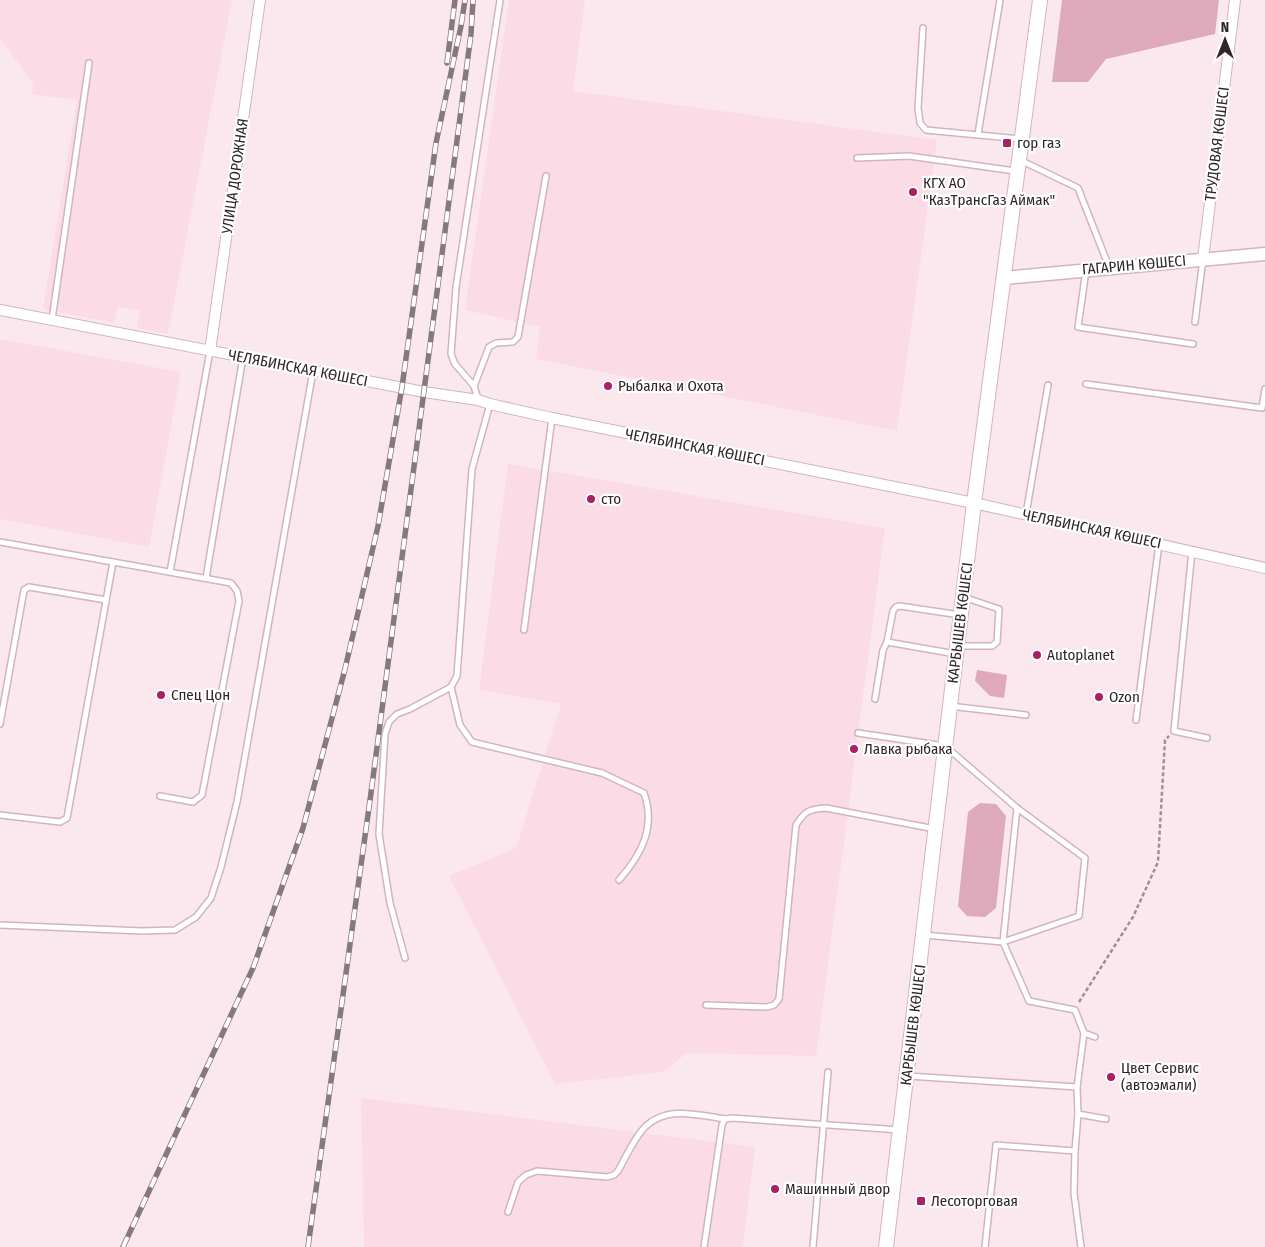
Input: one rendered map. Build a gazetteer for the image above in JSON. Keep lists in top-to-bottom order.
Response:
{
  "streets": {
    "main road": ["КАРБЫШЕВ КӨШЕСІ"],
    "street": [
      "ТРУДОВАЯ КӨШЕСІ",
      "УЛИЦА ДОРОЖНАЯ",
      "ГАГАРИН КӨШЕСІ",
      "ЧЕЛЯБИНСКАЯ КӨШЕСІ"
    ]
  },
  "crossings": [
    ["ТРУДОВАЯ КӨШЕСІ", "ГАГАРИН КӨШЕСІ"],
    ["УЛИЦА ДОРОЖНАЯ", "ЧЕЛЯБИНСКАЯ КӨШЕСІ"],
    ["ГАГАРИН КӨШЕСІ", "КАРБЫШЕВ КӨШЕСІ"],
    ["ЧЕЛЯБИНСКАЯ КӨШЕСІ", "КАРБЫШЕВ КӨШЕСІ"]
  ],
  "places": {
    "transit": ["гор газ", "Лесоторговая"],
    "other": [
      "КГХ АО \"КазТрансГаз Аймак\"",
      "Рыбалка и Охота",
      "сто",
      "Autoplanet",
      "Спец Цон",
      "Ozon",
      "Лавка рыбака",
      "Цвет Сервис (автоэмали)",
      "Машинный двор"
    ]
  },
  "north": "top"
}
